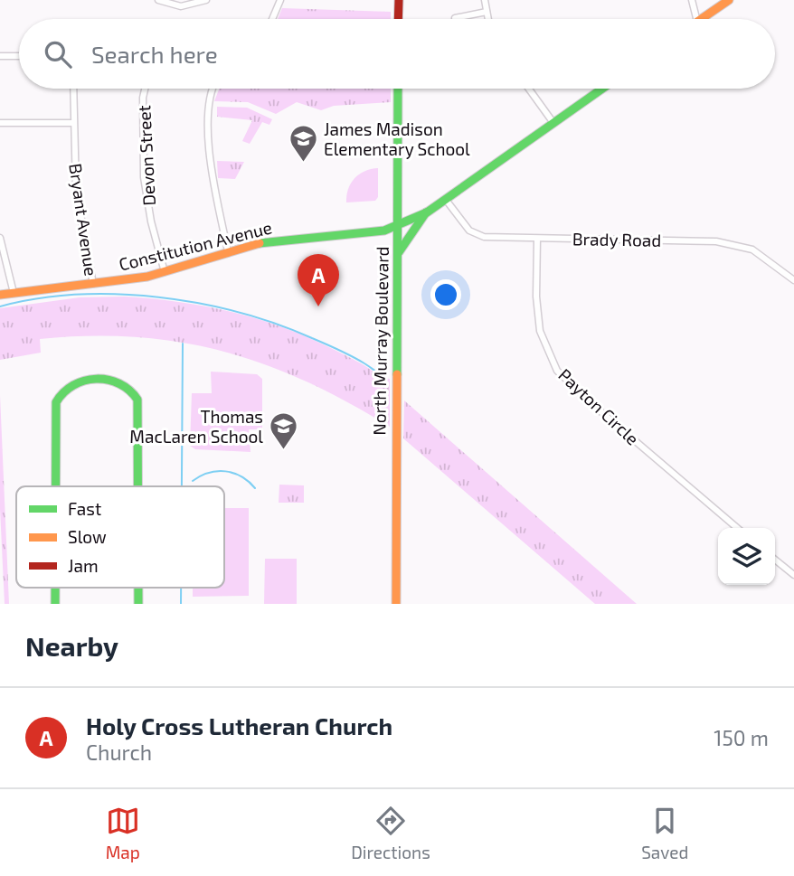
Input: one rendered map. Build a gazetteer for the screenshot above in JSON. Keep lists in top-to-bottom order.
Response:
{
  "streets": {
    "main road": ["Constitution Avenue", "North Murray Boulevard"],
    "street": [
      "Devon Street",
      "Bryant Avenue",
      "Brady Road",
      "Payton Circle"
    ]
  },
  "crossings": [
    ["Devon Street", "Constitution Avenue"],
    ["Bryant Avenue", "Constitution Avenue"],
    ["Brady Road", "Constitution Avenue"],
    ["Brady Road", "Payton Circle"],
    ["Constitution Avenue", "North Murray Boulevard"]
  ],
  "places": {
    "school or university": ["James Madison Elementary School", "Thomas MacLaren School"]
  },
  "legend": ["Fast", "Slow", "Jam"],
  "page": {
    "search": "Search here",
    "pins": "A",
    "heading": "Nearby",
    "list": [
      {
        "mark": "A",
        "name": "Holy Cross Lutheran Church",
        "note": "Church",
        "value": "150 m"
      }
    ],
    "nav": ["Map", "Directions", "Saved"]
  }
}
